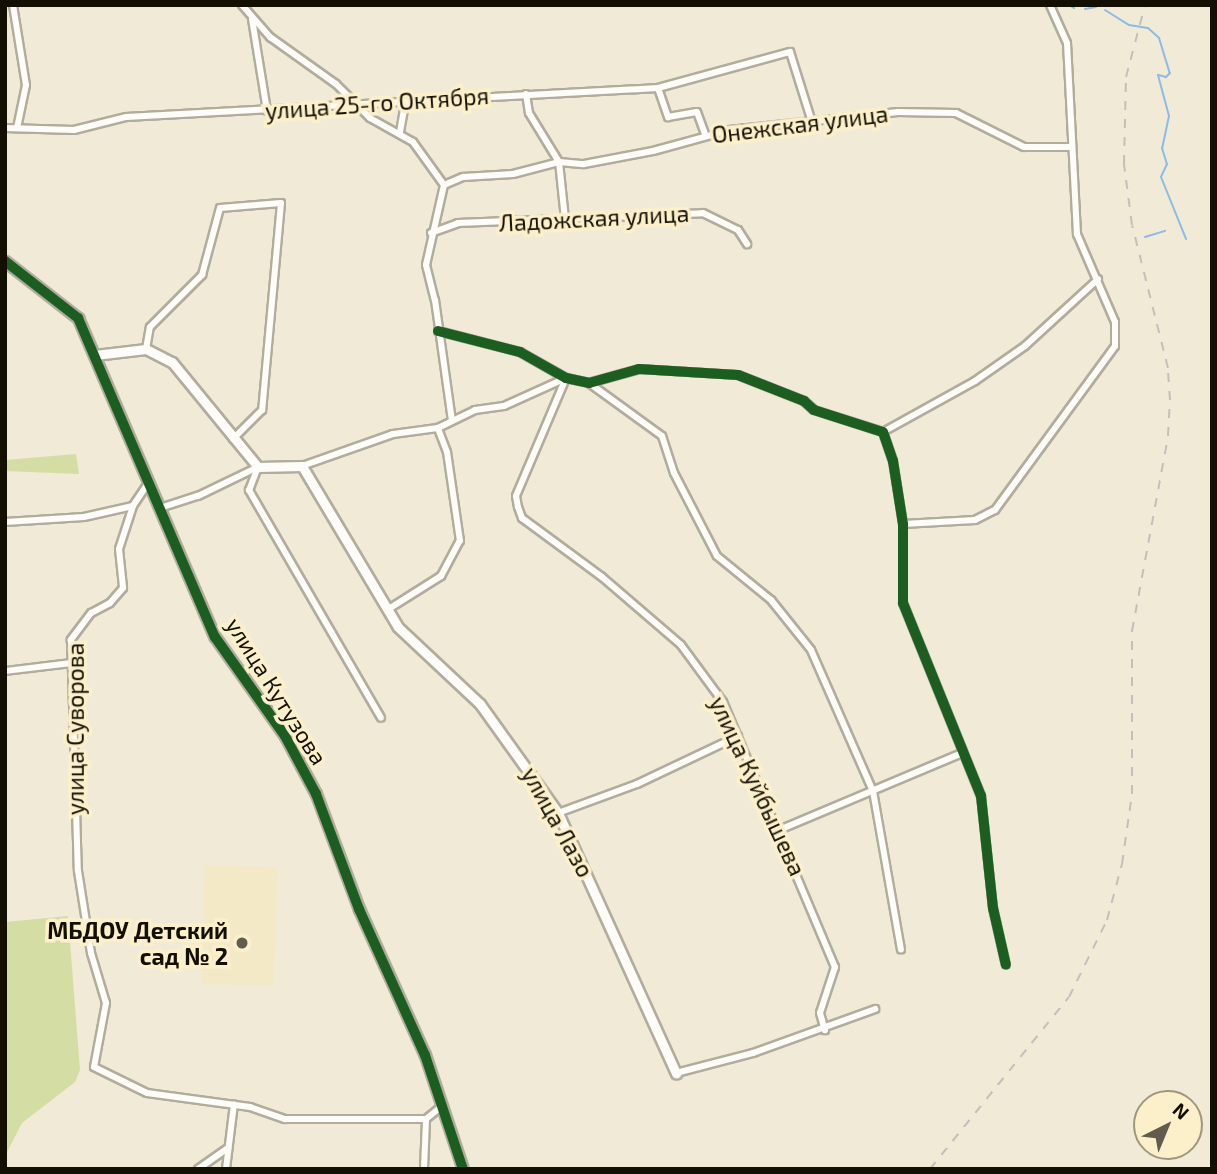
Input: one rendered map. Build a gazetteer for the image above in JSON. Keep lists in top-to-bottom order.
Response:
{
  "streets": {
    "street": [
      "улица 25-го Октября",
      "Онежская улица",
      "Ладожская улица",
      "улица Кутузова",
      "улица Суворова",
      "улица Куйбышева",
      "улица Лазо"
    ]
  },
  "crossings": [
    ["улица 25-го Октября", "Онежская улица"],
    ["улица Кутузова", "улица Суворова"],
    ["улица Куйбышева", "улица Лазо"]
  ],
  "places": ["МБДОУ Детский сад № 2"],
  "north": "top right"
}
